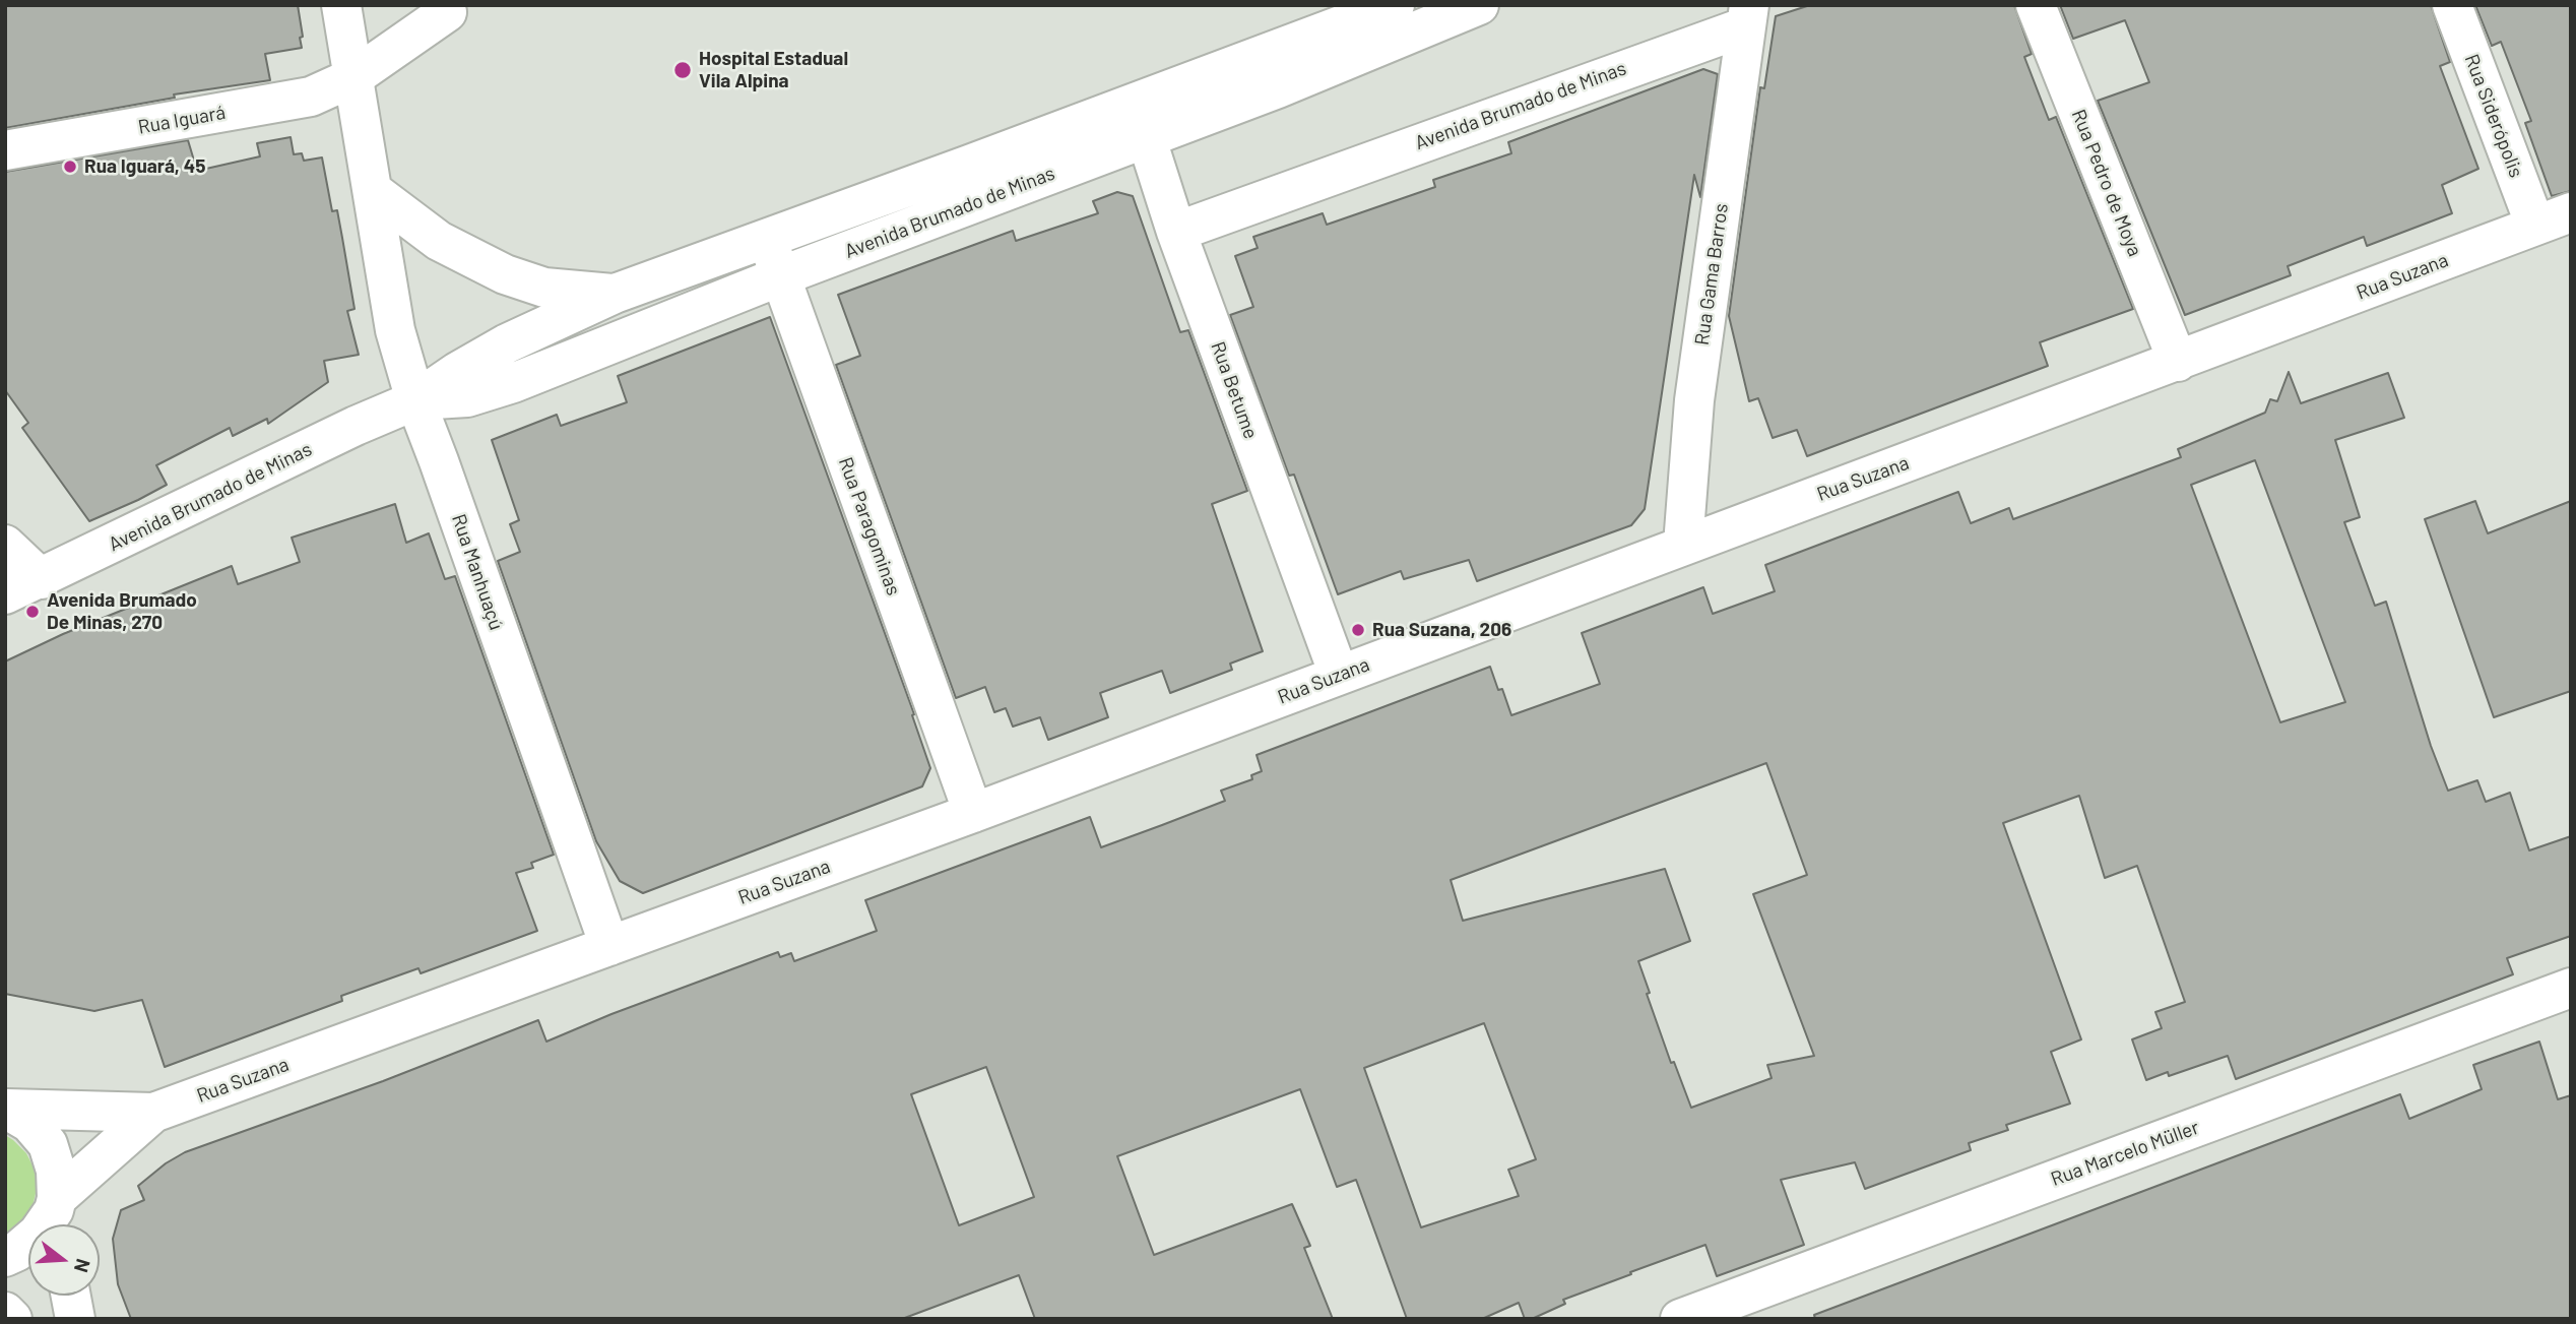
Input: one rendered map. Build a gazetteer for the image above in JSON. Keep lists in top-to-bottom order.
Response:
{
  "streets": {
    "street": [
      "Avenida Brumado de Minas",
      "Rua Siderópolis",
      "Rua Iguará",
      "Rua Pedro de Moya",
      "Rua Gama Barros",
      "Rua Suzana",
      "Rua Betume",
      "Rua Paragominas",
      "Rua Manhuaçú",
      "Rua Marcelo Müller"
    ]
  },
  "crossings": [
    ["Avenida Brumado de Minas", "Rua Gama Barros"],
    ["Avenida Brumado de Minas", "Rua Betume"],
    ["Avenida Brumado de Minas", "Rua Paragominas"],
    ["Avenida Brumado de Minas", "Rua Manhuaçú"],
    ["Rua Siderópolis", "Rua Suzana"],
    ["Rua Iguará", "Rua Manhuaçú"],
    ["Rua Pedro de Moya", "Rua Suzana"],
    ["Rua Gama Barros", "Rua Suzana"],
    ["Rua Suzana", "Rua Betume"],
    ["Rua Suzana", "Rua Paragominas"],
    ["Rua Suzana", "Rua Manhuaçú"]
  ],
  "places": [
    "Hospital Estadual Vila Alpina",
    "Rua Iguará, 45",
    "Avenida Brumado De Minas, 270",
    "Rua Suzana, 206"
  ],
  "north": "right"
}
